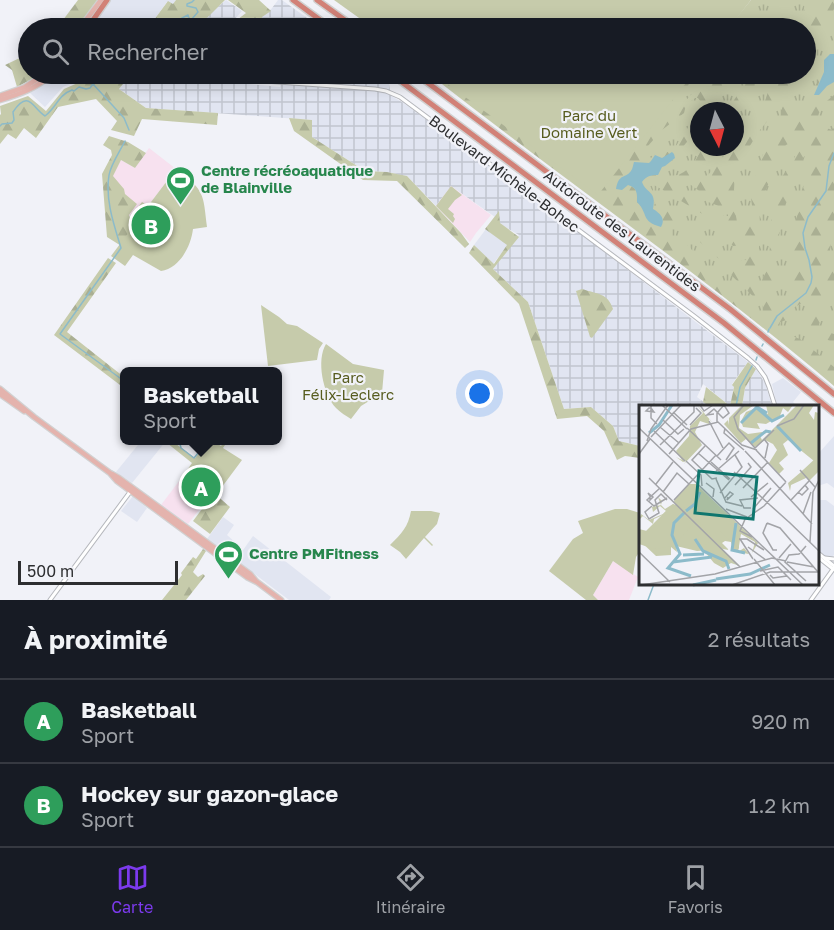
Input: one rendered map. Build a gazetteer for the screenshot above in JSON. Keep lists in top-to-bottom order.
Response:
{
  "streets": {
    "highway": ["Autoroute des Laurentides"],
    "street": ["Boulevard Michèle-Bohec"]
  },
  "parks": ["Parc du Domaine Vert", "Parc Félix-Leclerc"],
  "places": {
    "sports": ["Centre récréoaquatique de Blainville", "Centre PMFitness"]
  },
  "scale_bar": "500 m",
  "north": "bottom",
  "page": {
    "search": "Rechercher",
    "pins": ["B", "A"],
    "popup": ["Basketball", "Sport"],
    "scale": "500 m",
    "heading": ["À proximité", "2 résultats"],
    "list": [
      {
        "mark": "A",
        "name": "Basketball",
        "note": "Sport",
        "value": "920 m"
      },
      {
        "mark": "B",
        "name": "Hockey sur gazon-glace",
        "note": "Sport",
        "value": "1.2 km"
      }
    ],
    "nav": ["Carte", "Itinéraire", "Favoris"]
  }
}
